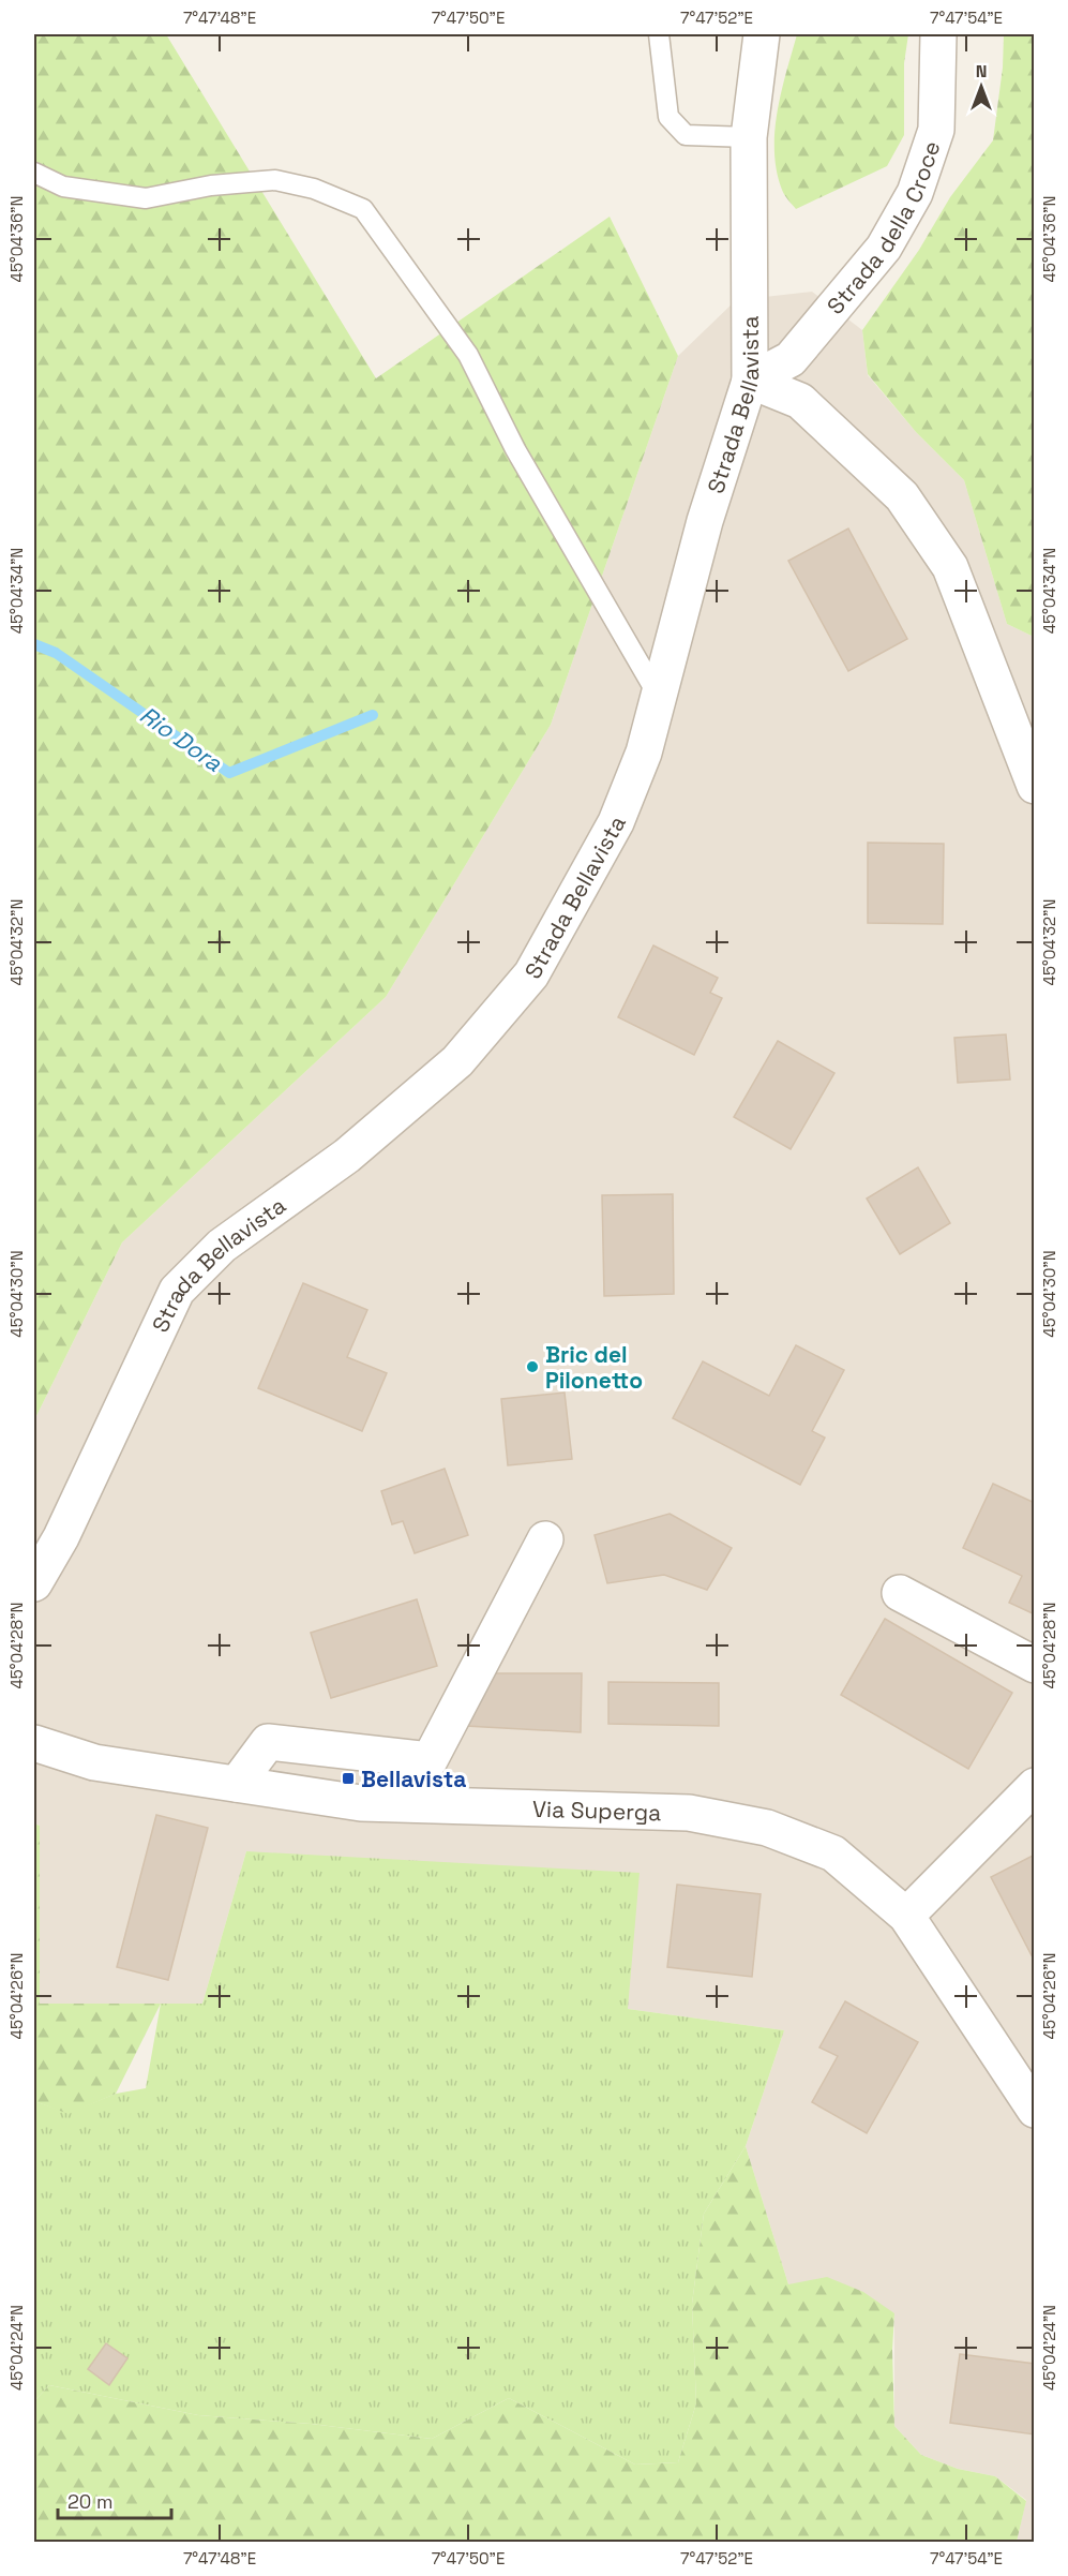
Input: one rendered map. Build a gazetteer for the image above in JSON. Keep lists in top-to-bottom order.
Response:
{
  "streets": {
    "street": ["Strada della Croce", "Strada Bellavista", "Via Superga"]
  },
  "crossings": [
    ["Strada della Croce", "Strada Bellavista"]
  ],
  "water": ["Rio Dora"],
  "places": {
    "other": ["Bric del Pilonetto"],
    "transit": ["Bellavista"]
  },
  "scale_bar": "20 m",
  "north": "top",
  "coordinates": [
    "7°47'48\"E",
    "7°47'50\"E",
    "7°47'52\"E",
    "7°47'54\"E",
    "45°04'36\"N",
    "45°04'34\"N",
    "45°04'32\"N",
    "45°04'30\"N",
    "45°04'28\"N",
    "45°04'26\"N",
    "45°04'24\"N"
  ]
}
